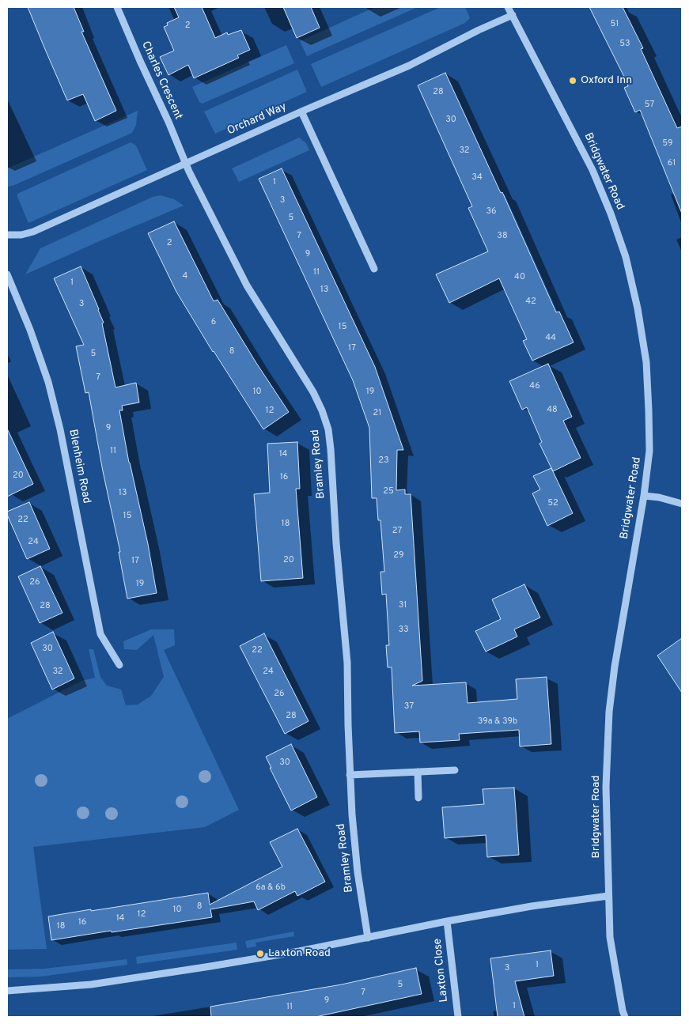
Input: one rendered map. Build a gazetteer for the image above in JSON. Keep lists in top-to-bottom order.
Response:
{
  "streets": {
    "street": [
      "Charles Crescent",
      "Orchard Way",
      "Bridgwater Road",
      "Bramley Road",
      "Blenheim Road",
      "Laxton Close"
    ]
  },
  "crossings": [
    ["Charles Crescent", "Orchard Way"],
    ["Charles Crescent", "Bramley Road"],
    ["Orchard Way", "Bridgwater Road"],
    ["Orchard Way", "Bramley Road"]
  ],
  "places": ["Oxford Inn", "Laxton Road"],
  "house_numbers": [
    "51",
    "2",
    "53",
    "28",
    "57",
    "30",
    "59",
    "32",
    "61",
    "34",
    "1",
    "3",
    "36",
    "5",
    "7",
    "38",
    "2",
    "9",
    "11",
    "4",
    "40",
    "1",
    "13",
    "42",
    "3",
    "6",
    "15",
    "44",
    "17",
    "8",
    "5",
    "7",
    "46",
    "10",
    "19",
    "48",
    "12",
    "21",
    "9",
    "11",
    "14",
    "23",
    "20",
    "16",
    "25",
    "13",
    "52",
    "15",
    "22",
    "18",
    "27",
    "24",
    "29",
    "20",
    "17",
    "26",
    "19",
    "31",
    "28",
    "33",
    "30",
    "22",
    "32",
    "24",
    "26",
    "37",
    "28",
    "39a & 39b",
    "30",
    "6a & 6b",
    "8",
    "10",
    "12",
    "14",
    "16",
    "18",
    "1",
    "3",
    "5",
    "7",
    "9",
    "1",
    "11"
  ]
}
